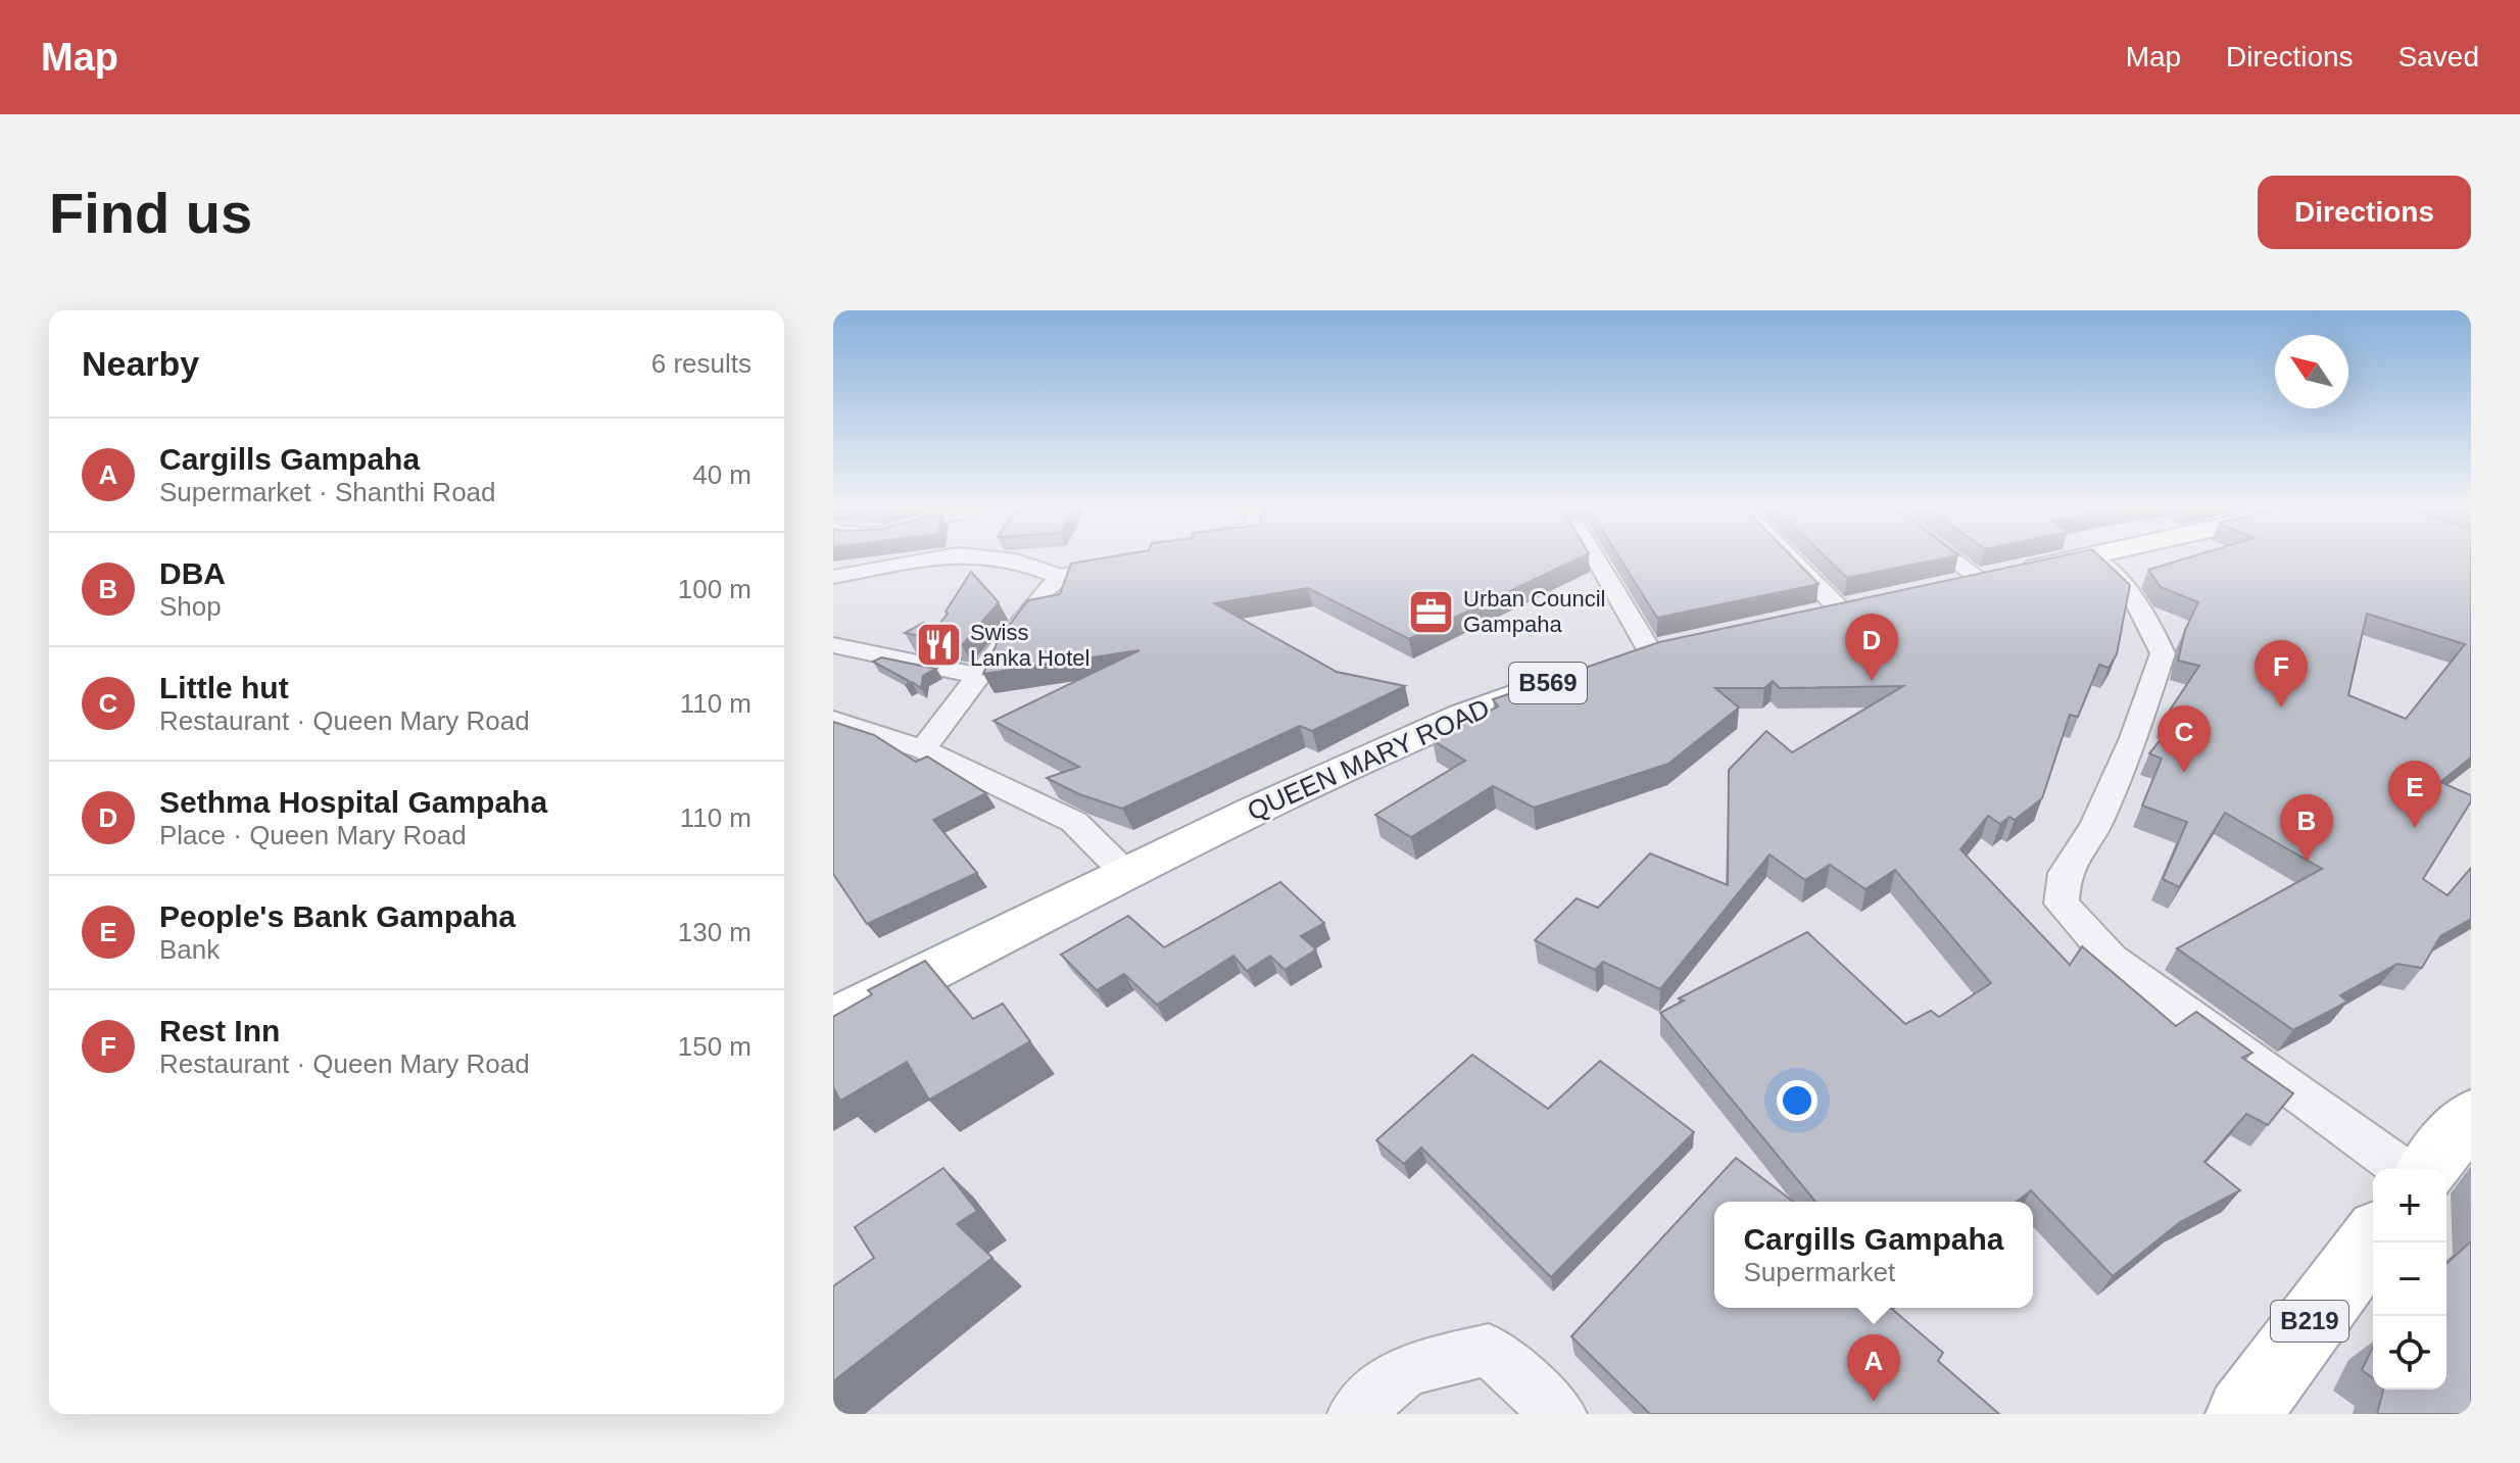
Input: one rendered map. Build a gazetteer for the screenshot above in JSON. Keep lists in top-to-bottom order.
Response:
{
  "streets": {
    "main road": ["B569", "QUEEN MARY ROAD", "B219"]
  },
  "places": {
    "office": ["Urban Council Gampaha"],
    "restaurant": ["Swiss Lanka Hotel"]
  },
  "north": "top left",
  "page": {
    "header": "Map",
    "nav": ["Map", "Directions", "Saved"],
    "buttons": "Directions",
    "title": "Find us",
    "heading": ["Nearby", "6 results"],
    "list": [
      {
        "mark": "A",
        "name": "Cargills Gampaha",
        "note": "Supermarket · Shanthi Road",
        "value": "40 m"
      },
      {
        "mark": "B",
        "name": "DBA",
        "note": "Shop",
        "value": "100 m"
      },
      {
        "mark": "C",
        "name": "Little hut",
        "note": "Restaurant · Queen Mary Road",
        "value": "110 m"
      },
      {
        "mark": "D",
        "name": "Sethma Hospital Gampaha",
        "note": "Place · Queen Mary Road",
        "value": "110 m"
      },
      {
        "mark": "E",
        "name": "People's Bank Gampaha",
        "note": "Bank",
        "value": "130 m"
      },
      {
        "mark": "F",
        "name": "Rest Inn",
        "note": "Restaurant · Queen Mary Road",
        "value": "150 m"
      }
    ],
    "pins": [
      "D",
      "F",
      "C",
      "E",
      "B",
      "A"
    ],
    "map_buttons": ["+", "−"],
    "popup": ["Cargills Gampaha", "Supermarket"]
  }
}
